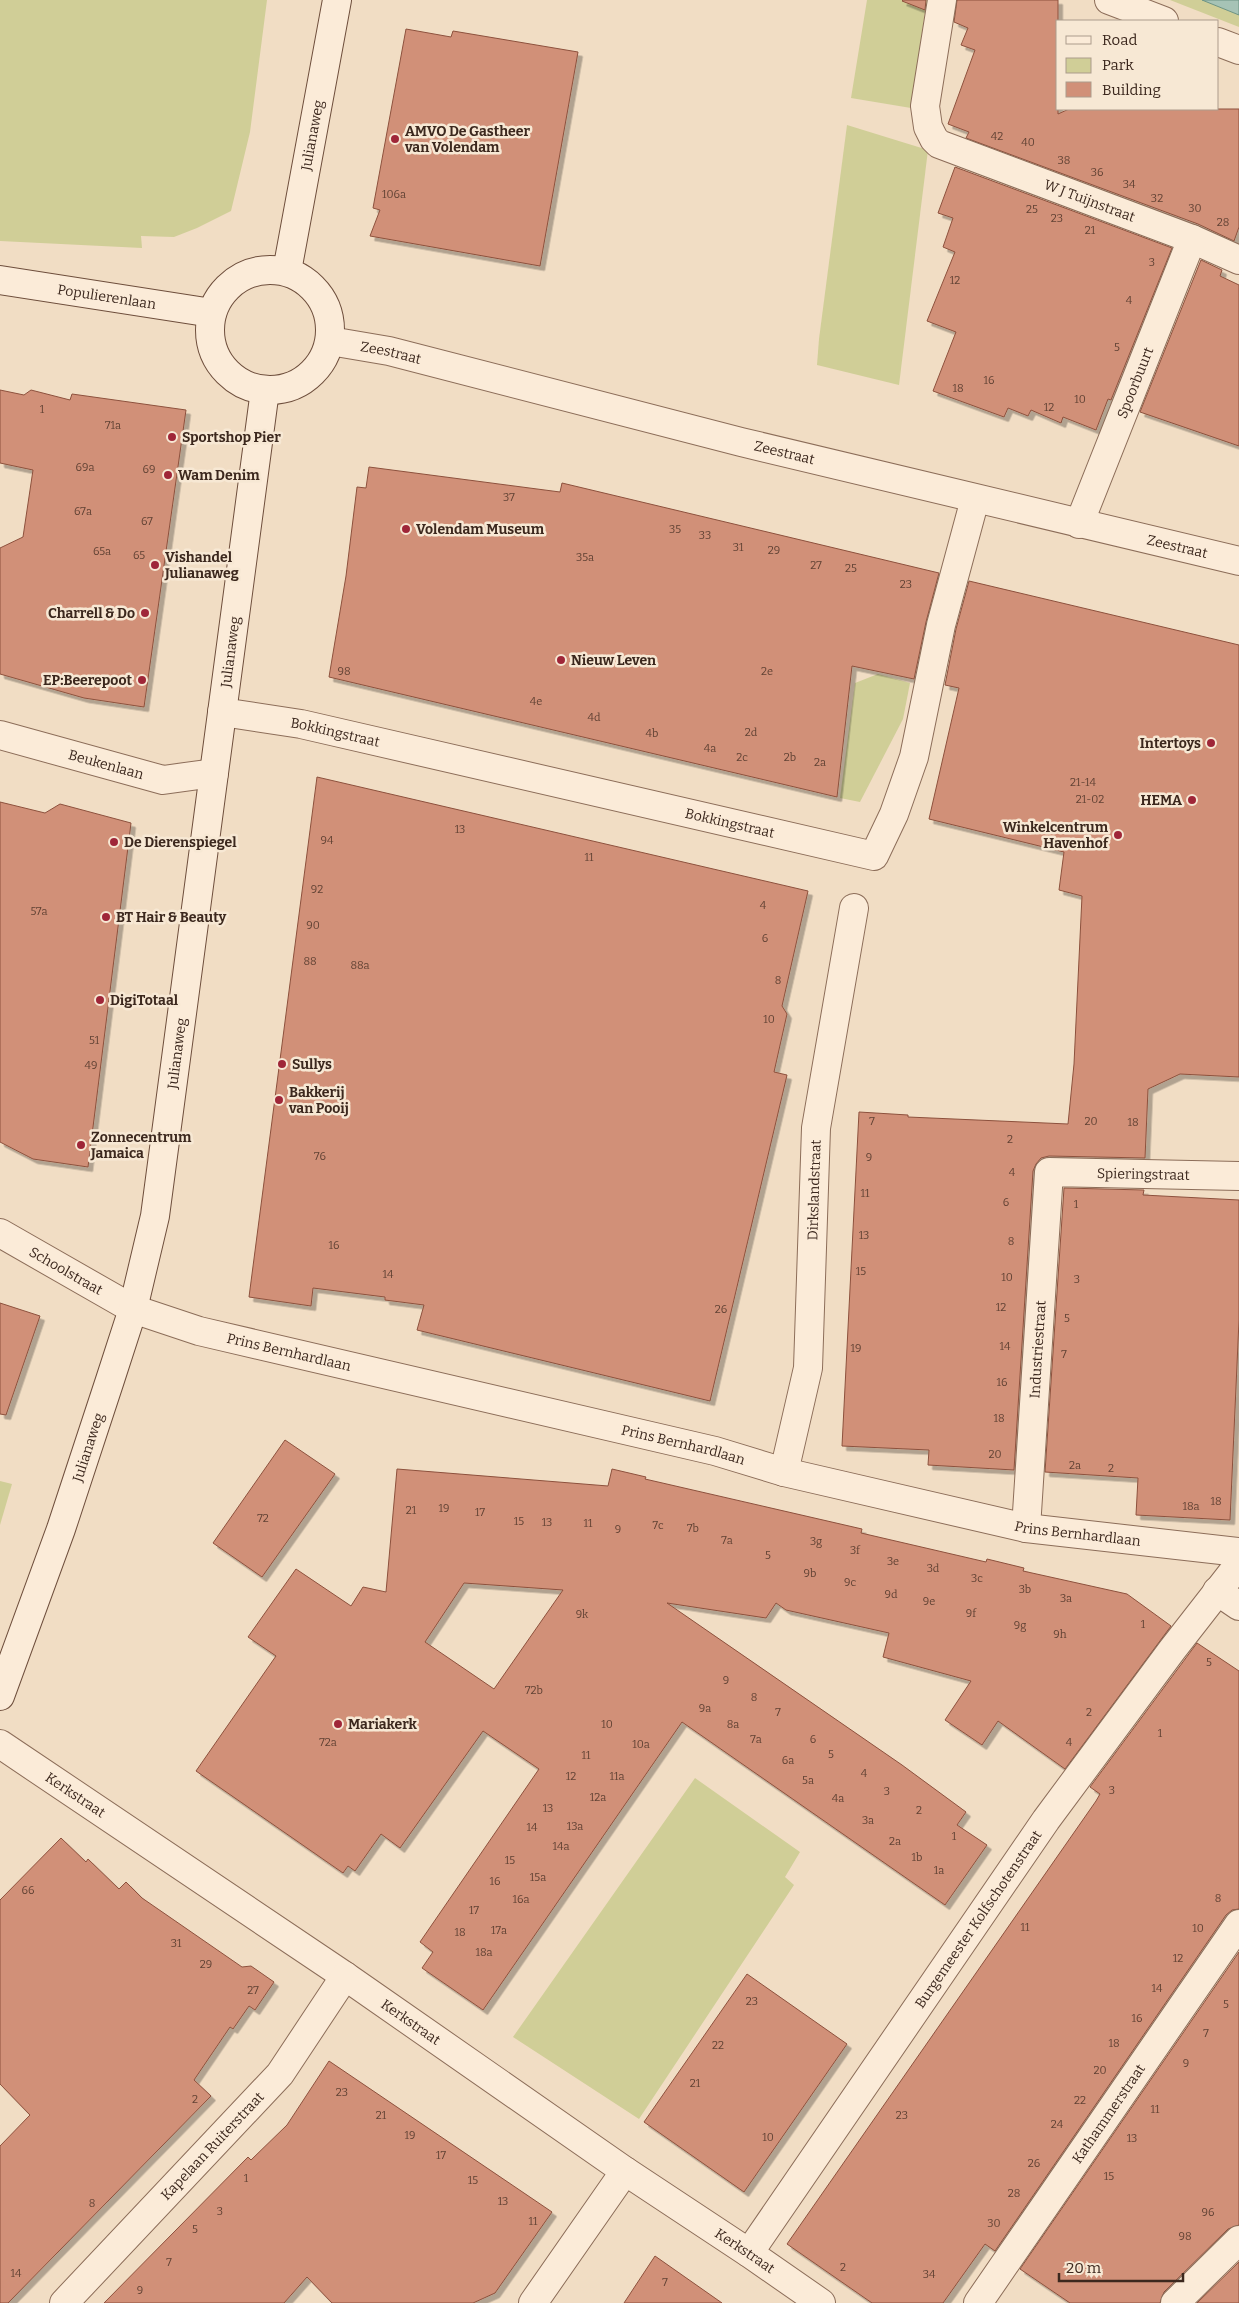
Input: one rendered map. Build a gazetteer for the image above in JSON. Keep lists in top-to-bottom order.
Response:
{
  "streets": {
    "street": [
      "Julianaweg",
      "W J Tuijnstraat",
      "Populierenlaan",
      "Zeestraat",
      "Spoorbuurt",
      "Bokkingstraat",
      "Beukenlaan",
      "Spieringstraat",
      "Dirkslandstraat",
      "Schoolstraat",
      "Industriestraat",
      "Prins Bernhardlaan",
      "Kerkstraat",
      "Burgemeester Kolfschotenstraat",
      "Kathammerstraat",
      "Kapelaan Ruiterstraat"
    ]
  },
  "crossings": [
    ["Julianaweg", "Populierenlaan"],
    ["Julianaweg", "Zeestraat"],
    ["Julianaweg", "Bokkingstraat"],
    ["Julianaweg", "Beukenlaan"],
    ["Julianaweg", "Schoolstraat"],
    ["Julianaweg", "Prins Bernhardlaan"],
    ["W J Tuijnstraat", "Spoorbuurt"],
    ["Populierenlaan", "Zeestraat"],
    ["Zeestraat", "Spoorbuurt"],
    ["Zeestraat", "Bokkingstraat"],
    ["Spieringstraat", "Industriestraat"],
    ["Dirkslandstraat", "Prins Bernhardlaan"],
    ["Schoolstraat", "Prins Bernhardlaan"],
    ["Industriestraat", "Prins Bernhardlaan"],
    ["Kerkstraat", "Burgemeester Kolfschotenstraat"],
    ["Kerkstraat", "Kapelaan Ruiterstraat"]
  ],
  "places": [
    "AMVO De Gastheer van Volendam",
    "Sportshop Pier",
    "Wam Denim",
    "Volendam Museum",
    "Vishandel Julianaweg",
    "Charrell & Do",
    "Nieuw Leven",
    "EP:Beerepoot",
    "Intertoys",
    "HEMA",
    "Winkelcentrum Havenhof",
    "De Dierenspiegel",
    "BT Hair & Beauty",
    "DigiTotaal",
    "Sullys",
    "Bakkerij van Pooij",
    "Zonnecentrum Jamaica",
    "Mariakerk"
  ],
  "house_numbers": [
    "42",
    "40",
    "38",
    "36",
    "34",
    "106a",
    "32",
    "30",
    "25",
    "23",
    "28",
    "21",
    "3",
    "12",
    "4",
    "5",
    "16",
    "18",
    "10",
    "12",
    "1",
    "71a",
    "69a",
    "69",
    "37",
    "67a",
    "67",
    "35",
    "33",
    "31",
    "29",
    "65a",
    "65",
    "35a",
    "27",
    "25",
    "23",
    "98",
    "2e",
    "4e",
    "4d",
    "2d",
    "4b",
    "4a",
    "2c",
    "2b",
    "2a",
    "21-14",
    "21-02",
    "13",
    "94",
    "11",
    "92",
    "4",
    "57a",
    "90",
    "6",
    "88",
    "88a",
    "8",
    "10",
    "51",
    "49",
    "7",
    "20",
    "18",
    "2",
    "76",
    "9",
    "4",
    "11",
    "6",
    "1",
    "13",
    "8",
    "16",
    "15",
    "14",
    "10",
    "3",
    "12",
    "26",
    "5",
    "14",
    "19",
    "7",
    "16",
    "18",
    "20",
    "2a",
    "2",
    "18",
    "18a",
    "19",
    "21",
    "17",
    "72",
    "15",
    "13",
    "11",
    "7c",
    "7b",
    "9",
    "7a",
    "3g",
    "3f",
    "5",
    "3e",
    "3d",
    "9b",
    "3c",
    "9c",
    "3b",
    "9d",
    "3a",
    "9e",
    "9f",
    "9k",
    "1",
    "9g",
    "9h",
    "5",
    "9",
    "72b",
    "8",
    "9a",
    "7",
    "2",
    "10",
    "8a",
    "1",
    "7a",
    "6",
    "72a",
    "4",
    "10a",
    "5",
    "11",
    "6a",
    "4",
    "12",
    "11a",
    "5a",
    "3",
    "3",
    "12a",
    "4a",
    "13",
    "2",
    "3a",
    "13a",
    "14",
    "1",
    "2a",
    "14a",
    "1b",
    "15",
    "1a",
    "15a",
    "16",
    "66",
    "8",
    "16a",
    "17",
    "11",
    "10",
    "17a",
    "18",
    "31",
    "18a",
    "12",
    "29",
    "14",
    "27",
    "23",
    "5",
    "16",
    "7",
    "18",
    "22",
    "9",
    "20",
    "21",
    "23",
    "2",
    "22",
    "11",
    "21",
    "23",
    "24",
    "19",
    "10",
    "13",
    "17",
    "26",
    "15",
    "1",
    "15",
    "28",
    "13",
    "8",
    "3",
    "96",
    "11",
    "30",
    "5",
    "98",
    "7",
    "2",
    "14",
    "34",
    "7",
    "9"
  ],
  "legend": ["Road", "Park", "Building"],
  "scale_bar": "20 m"
}
